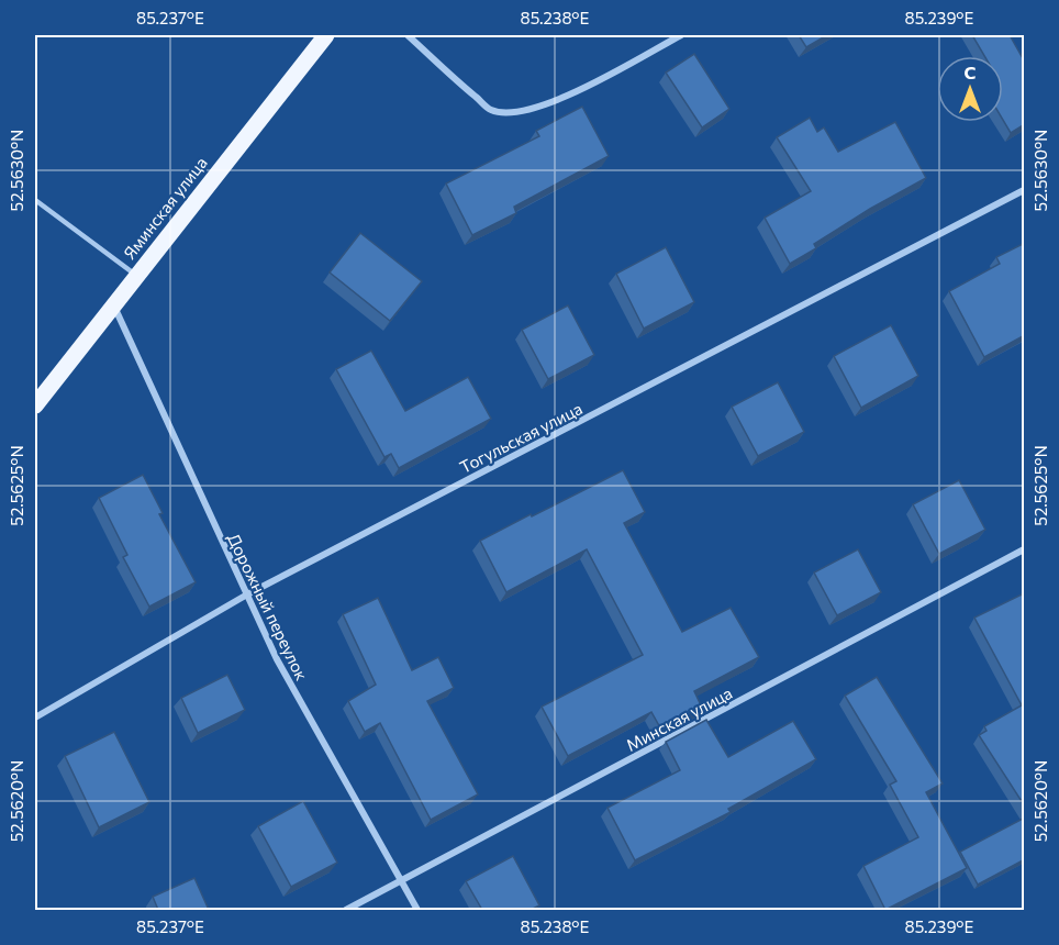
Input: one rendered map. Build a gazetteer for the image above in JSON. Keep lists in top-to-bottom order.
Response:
{
  "streets": {
    "main road": ["Яминская улица"],
    "street": ["Тогульская улица", "Дорожный переулок", "Минская улица"]
  },
  "crossings": [
    ["Яминская улица", "Дорожный переулок"],
    ["Тогульская улица", "Дорожный переулок"],
    ["Дорожный переулок", "Минская улица"]
  ],
  "north": "top",
  "coordinates": [
    "85.237°E",
    "85.238°E",
    "85.239°E",
    "52.5630°N",
    "52.5625°N",
    "52.5620°N"
  ]
}
